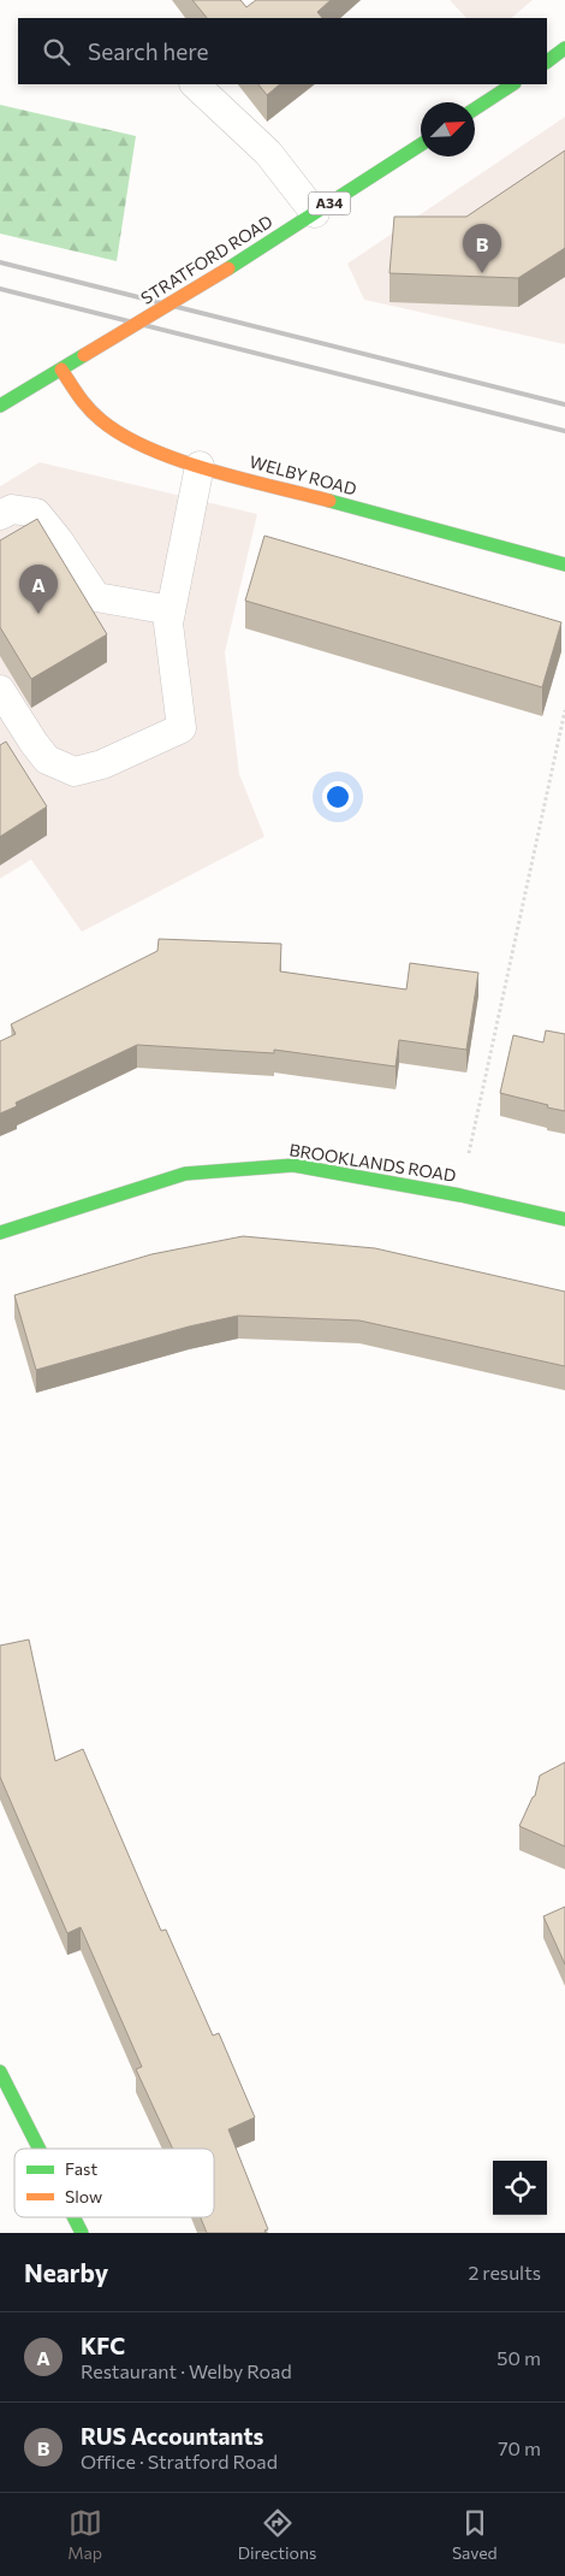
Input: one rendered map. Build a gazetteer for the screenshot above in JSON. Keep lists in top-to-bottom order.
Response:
{
  "streets": {
    "main road": [
      "A34",
      "STRATFORD ROAD",
      "WELBY ROAD",
      "BROOKLANDS ROAD"
    ]
  },
  "crossings": [
    ["STRATFORD ROAD", "WELBY ROAD"]
  ],
  "legend": ["Fast", "Slow"],
  "north": "top right",
  "page": {
    "search": "Search here",
    "pins": ["B", "A"],
    "heading": ["Nearby", "2 results"],
    "list": [
      {
        "mark": "A",
        "name": "KFC",
        "note": "Restaurant · Welby Road",
        "value": "50 m"
      },
      {
        "mark": "B",
        "name": "RUS Accountants",
        "note": "Office · Stratford Road",
        "value": "70 m"
      }
    ],
    "nav": ["Map", "Directions", "Saved"]
  }
}
